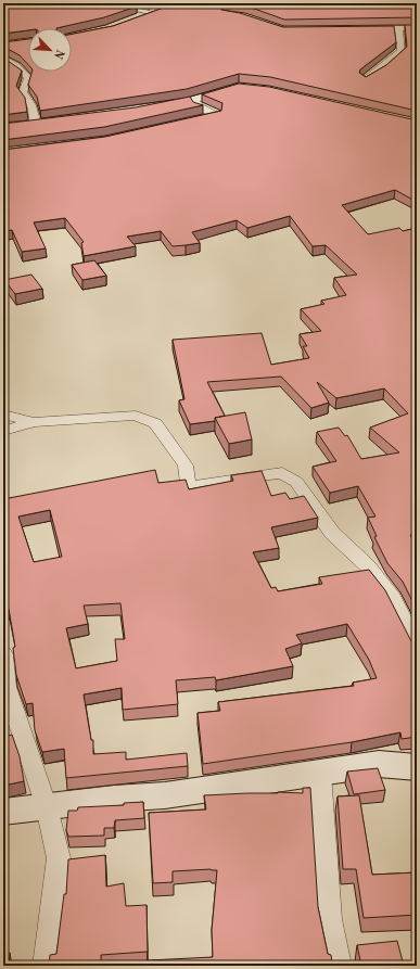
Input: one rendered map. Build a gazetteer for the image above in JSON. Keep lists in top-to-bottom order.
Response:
{
  "north": "bottom right"
}
